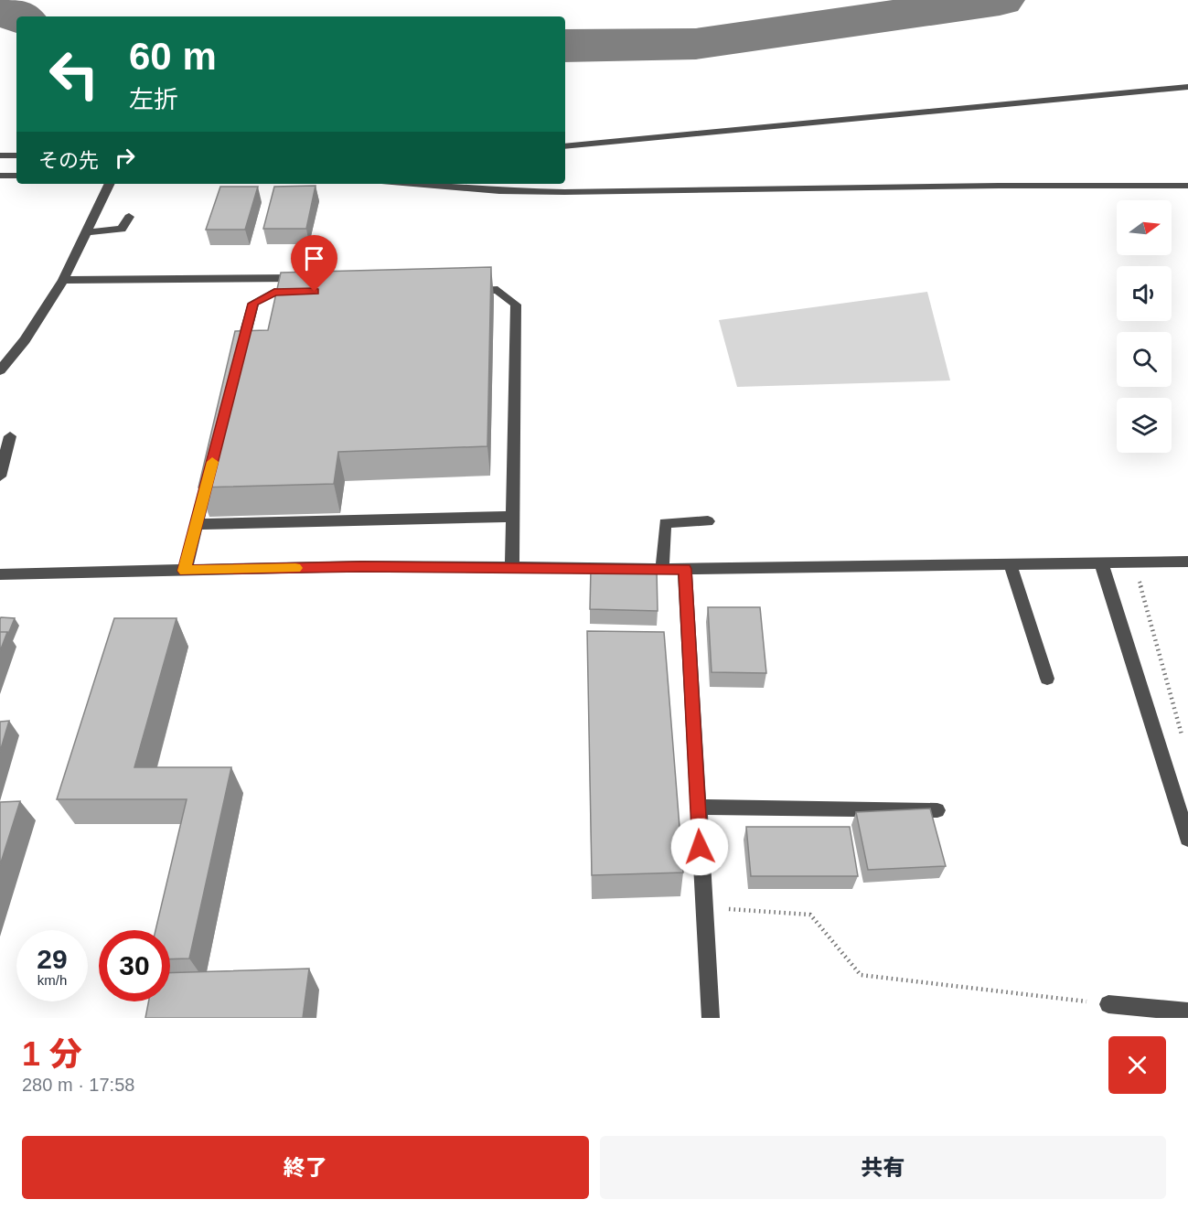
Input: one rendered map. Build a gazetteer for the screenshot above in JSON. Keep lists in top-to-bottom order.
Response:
{
  "north": "right",
  "page": {
    "turn": ["60 m", "左折"],
    "then": "その先",
    "speed": "29 km/h",
    "limit": "30",
    "heading": ["1 分", "280 m · 17:58"],
    "buttons": ["終了", "共有"]
  }
}
